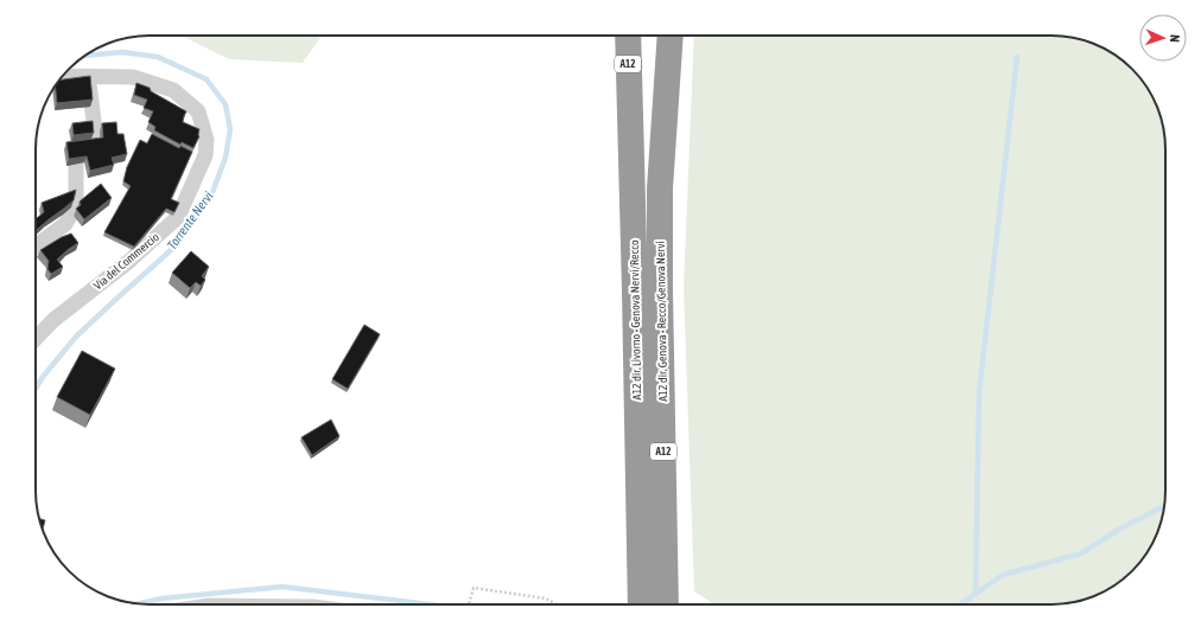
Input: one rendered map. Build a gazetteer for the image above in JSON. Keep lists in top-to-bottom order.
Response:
{
  "streets": {
    "highway": ["A12", "A12 dir. Livorno - Genova Nervi/Recco", "A12 dir. Genova - Recco/Genova Nervi"],
    "street": ["Via del Commercio"]
  },
  "crossings": [
    ["A12 dir. Livorno - Genova Nervi/Recco", "A12 dir. Genova - Recco/Genova Nervi"]
  ],
  "water": ["Torrente Nervi"],
  "north": "right"
}
